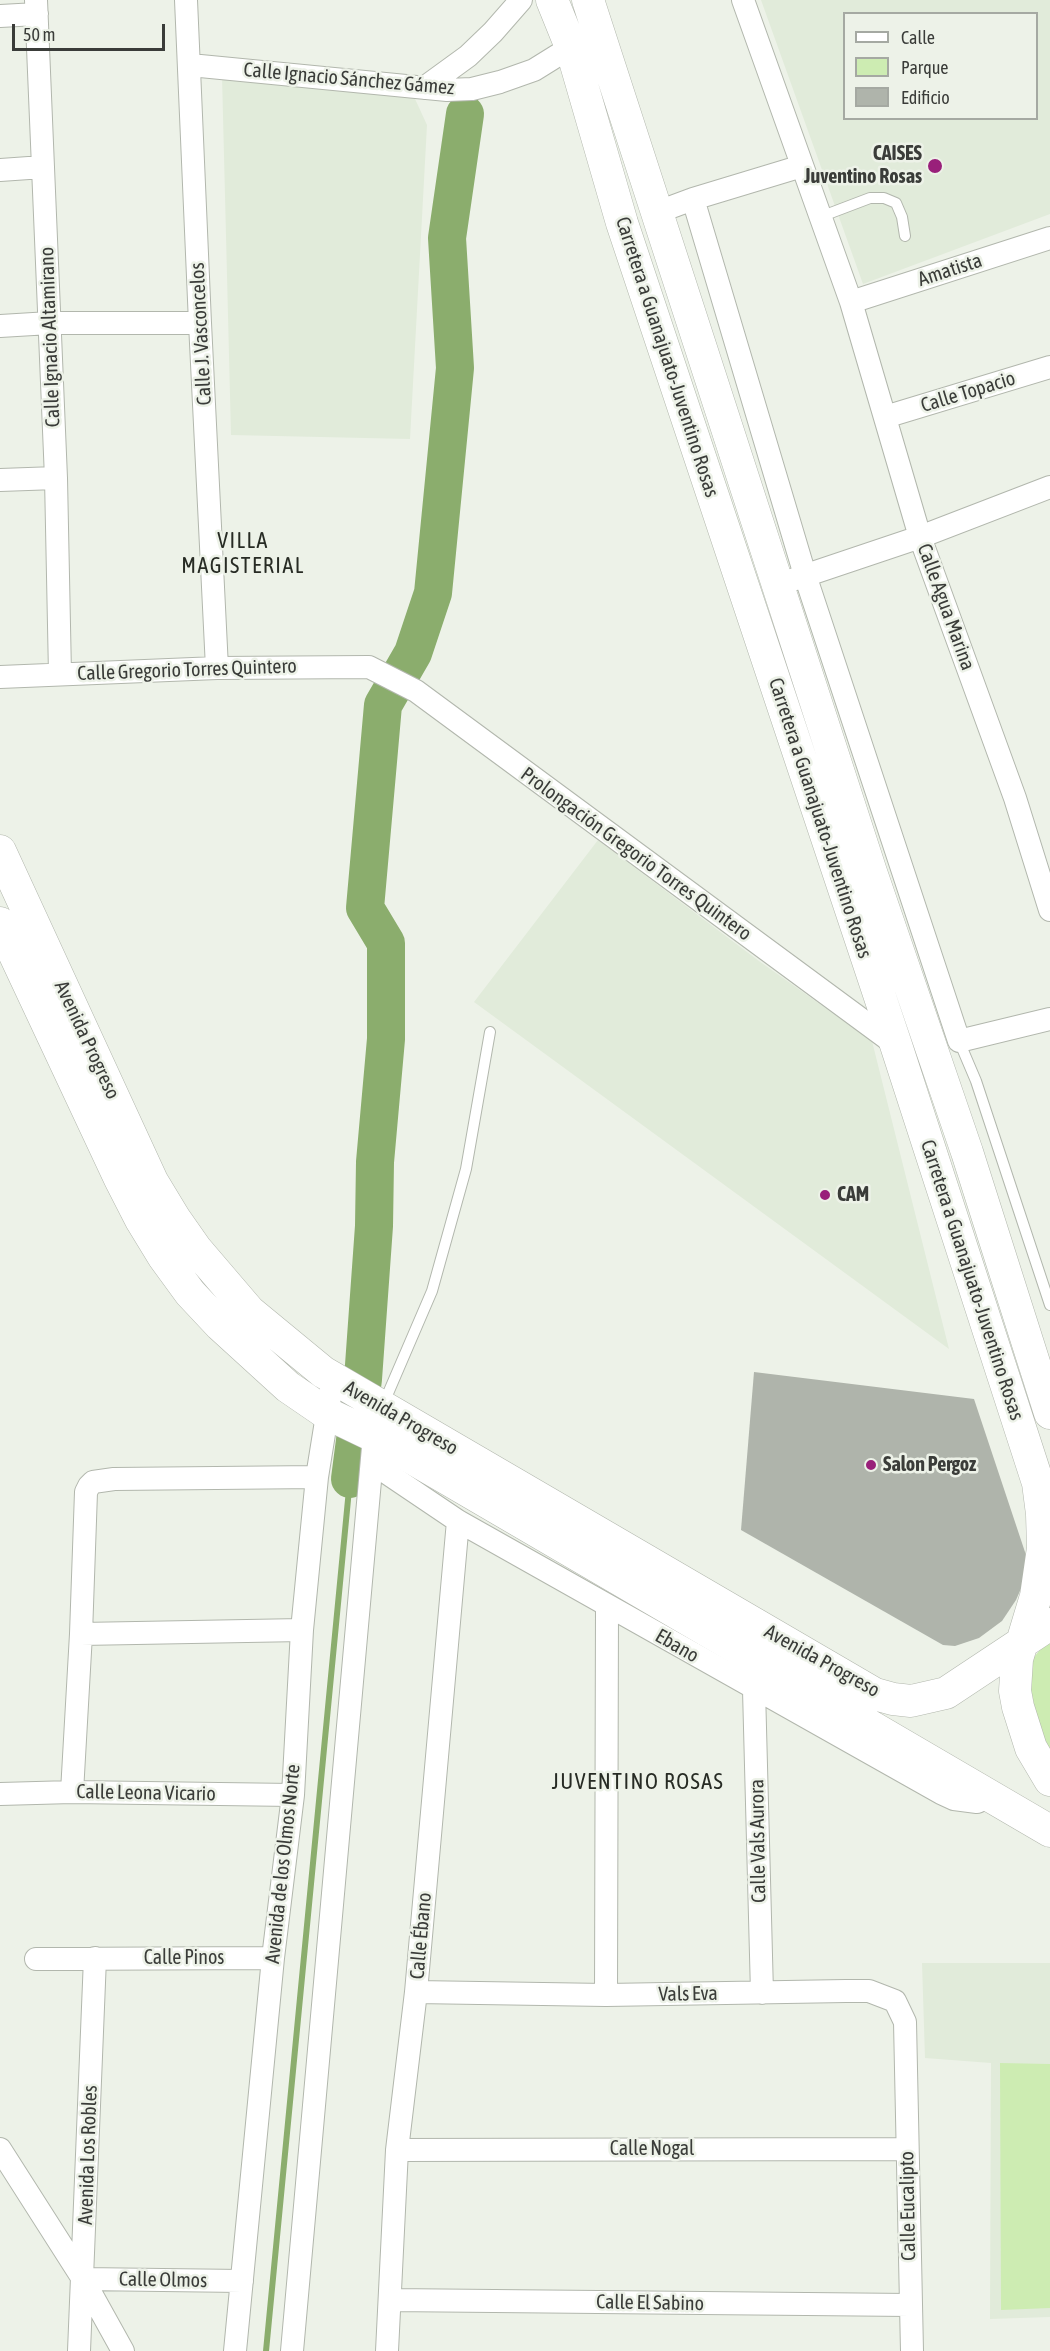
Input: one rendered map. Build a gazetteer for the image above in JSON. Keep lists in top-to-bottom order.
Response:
{
  "streets": {
    "main road": ["Carretera a Guanajuato-Juventino Rosas", "Avenida Progreso"],
    "street": [
      "Calle Ignacio Sánchez Gámez",
      "Amatista",
      "Calle J. Vasconcelos",
      "Calle Ignacio Altamirano",
      "Calle Topacio",
      "Calle Agua Marina",
      "Calle Gregorio Torres Quintero",
      "Prolongación Gregorio Torres Quintero",
      "Ebano",
      "Calle Leona Vicario",
      "Calle Vals Aurora",
      "Avenida de los Olmos Norte",
      "Calle Ébano",
      "Calle Pinos",
      "Vals Eva",
      "Calle Nogal",
      "Avenida Los Robles",
      "Calle Eucalipto",
      "Calle Olmos",
      "Calle El Sabino"
    ]
  },
  "crossings": [
    ["Calle Ignacio Sánchez Gámez", "Calle J. Vasconcelos"],
    ["Calle Ignacio Sánchez Gámez", "Carretera a Guanajuato-Juventino Rosas"],
    ["Amatista", "Calle Agua Marina"],
    ["Calle J. Vasconcelos", "Calle Gregorio Torres Quintero"],
    ["Calle Ignacio Altamirano", "Calle Gregorio Torres Quintero"],
    ["Carretera a Guanajuato-Juventino Rosas", "Prolongación Gregorio Torres Quintero"],
    ["Carretera a Guanajuato-Juventino Rosas", "Avenida Progreso"],
    ["Calle Topacio", "Calle Agua Marina"],
    ["Calle Gregorio Torres Quintero", "Prolongación Gregorio Torres Quintero"],
    ["Avenida Progreso", "Ebano"],
    ["Avenida Progreso", "Calle Vals Aurora"],
    ["Avenida Progreso", "Avenida de los Olmos Norte"],
    ["Ebano", "Calle Vals Aurora"],
    ["Ebano", "Calle Ébano"],
    ["Calle Leona Vicario", "Avenida de los Olmos Norte"],
    ["Calle Vals Aurora", "Vals Eva"],
    ["Avenida de los Olmos Norte", "Calle Pinos"],
    ["Avenida de los Olmos Norte", "Calle Olmos"],
    ["Calle Ébano", "Vals Eva"],
    ["Calle Ébano", "Calle Nogal"],
    ["Calle Ébano", "Calle El Sabino"],
    ["Calle Pinos", "Avenida Los Robles"],
    ["Vals Eva", "Calle Eucalipto"],
    ["Calle Nogal", "Calle Eucalipto"],
    ["Avenida Los Robles", "Calle Olmos"],
    ["Calle Eucalipto", "Calle El Sabino"]
  ],
  "districts": ["VILLA MAGISTERIAL", "JUVENTINO ROSAS"],
  "places": ["CAISES Juventino Rosas", "CAM", "Salon Pergoz"],
  "legend": ["Calle", "Parque", "Edificio"],
  "scale_bar": "50 m"
}
